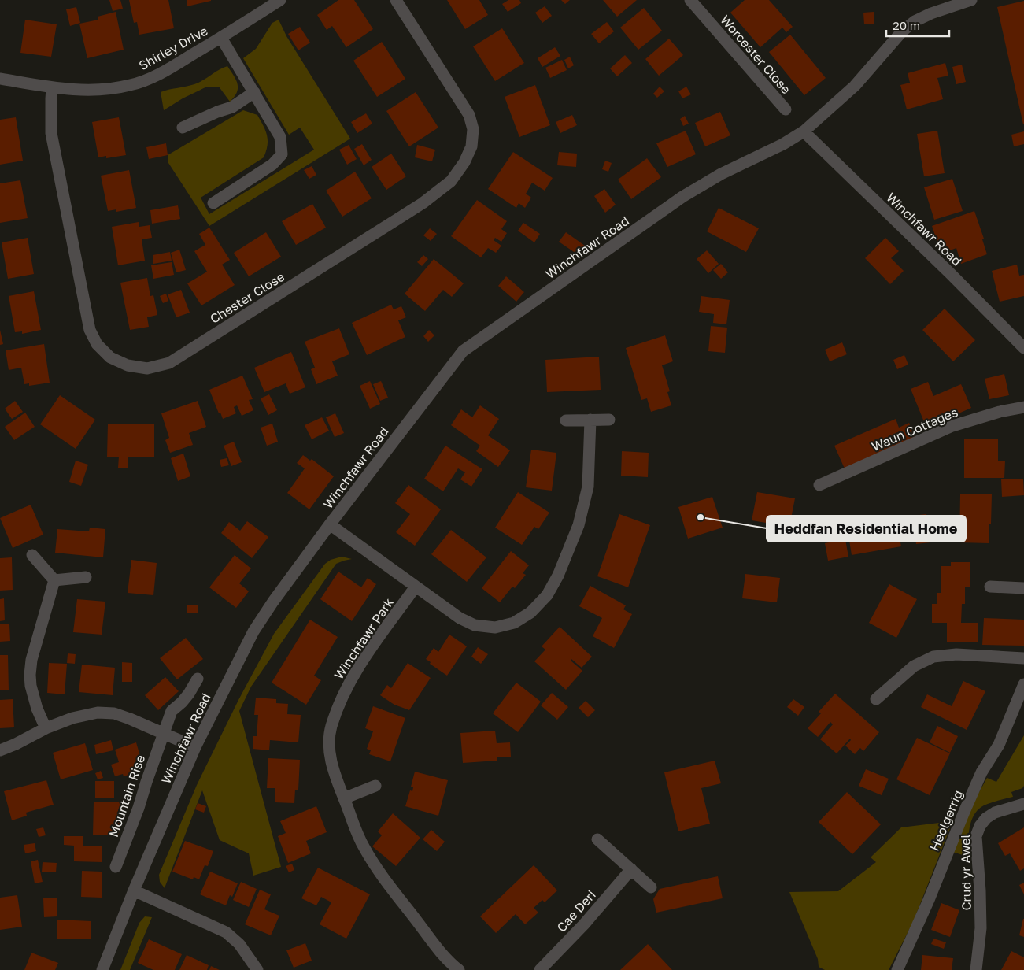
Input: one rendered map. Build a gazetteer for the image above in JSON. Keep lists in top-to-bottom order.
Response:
{
  "streets": {
    "street": [
      "Shirley Drive",
      "Worcester Close",
      "Winchfawr Road",
      "Chester Close",
      "Waun Cottages",
      "Winchfawr Park",
      "Mountain Rise",
      "Heolgerrig",
      "Crud yr Awel",
      "Cae Deri"
    ]
  },
  "crossings": [
    ["Shirley Drive", "Chester Close"]
  ],
  "places": ["Heddfan Residential Home"],
  "scale_bar": "20 m"
}
